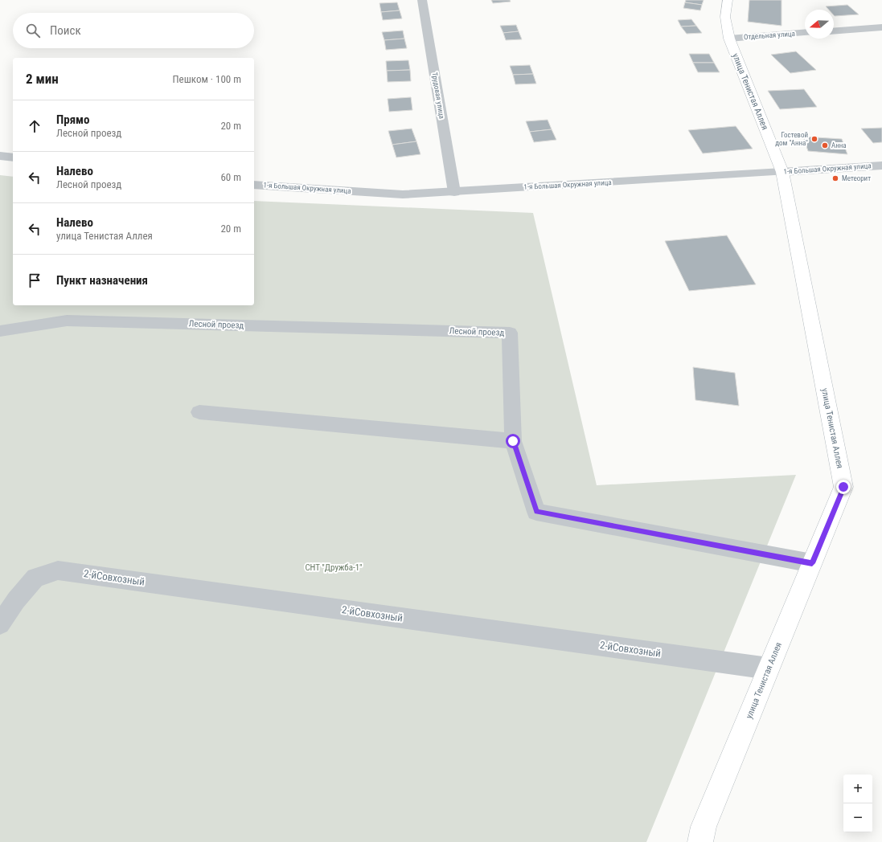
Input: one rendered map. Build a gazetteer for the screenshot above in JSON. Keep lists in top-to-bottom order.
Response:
{
  "streets": {
    "main road": ["улица Тенистая Аллея"],
    "street": [
      "Отдельная улица",
      "Трудовая улица",
      "1-я Большая Окружная улица",
      "Лесной проезд",
      "2-йСовхозный"
    ]
  },
  "crossings": [
    ["Отдельная улица", "улица Тенистая Аллея"],
    ["улица Тенистая Аллея", "1-я Большая Окружная улица"],
    ["улица Тенистая Аллея", "Лесной проезд"],
    ["улица Тенистая Аллея", "2-йСовхозный"],
    ["Трудовая улица", "1-я Большая Окружная улица"]
  ],
  "parks": ["СНТ \"Дружба-1\""],
  "places": ["Гостевой дом \"Анна\"", "Анна", "Метеорит"],
  "north": "left",
  "page": {
    "search": "Поиск",
    "heading": ["2 мин", "Пешком · 100 m"],
    "list": [
      ["Прямо", "Лесной проезд", "20 m"],
      ["Налево", "Лесной проезд", "60 m"],
      ["Налево", "улица Тенистая Аллея", "20 m"],
      "Пункт назначения"
    ],
    "map_buttons": ["+", "−"]
  }
}
